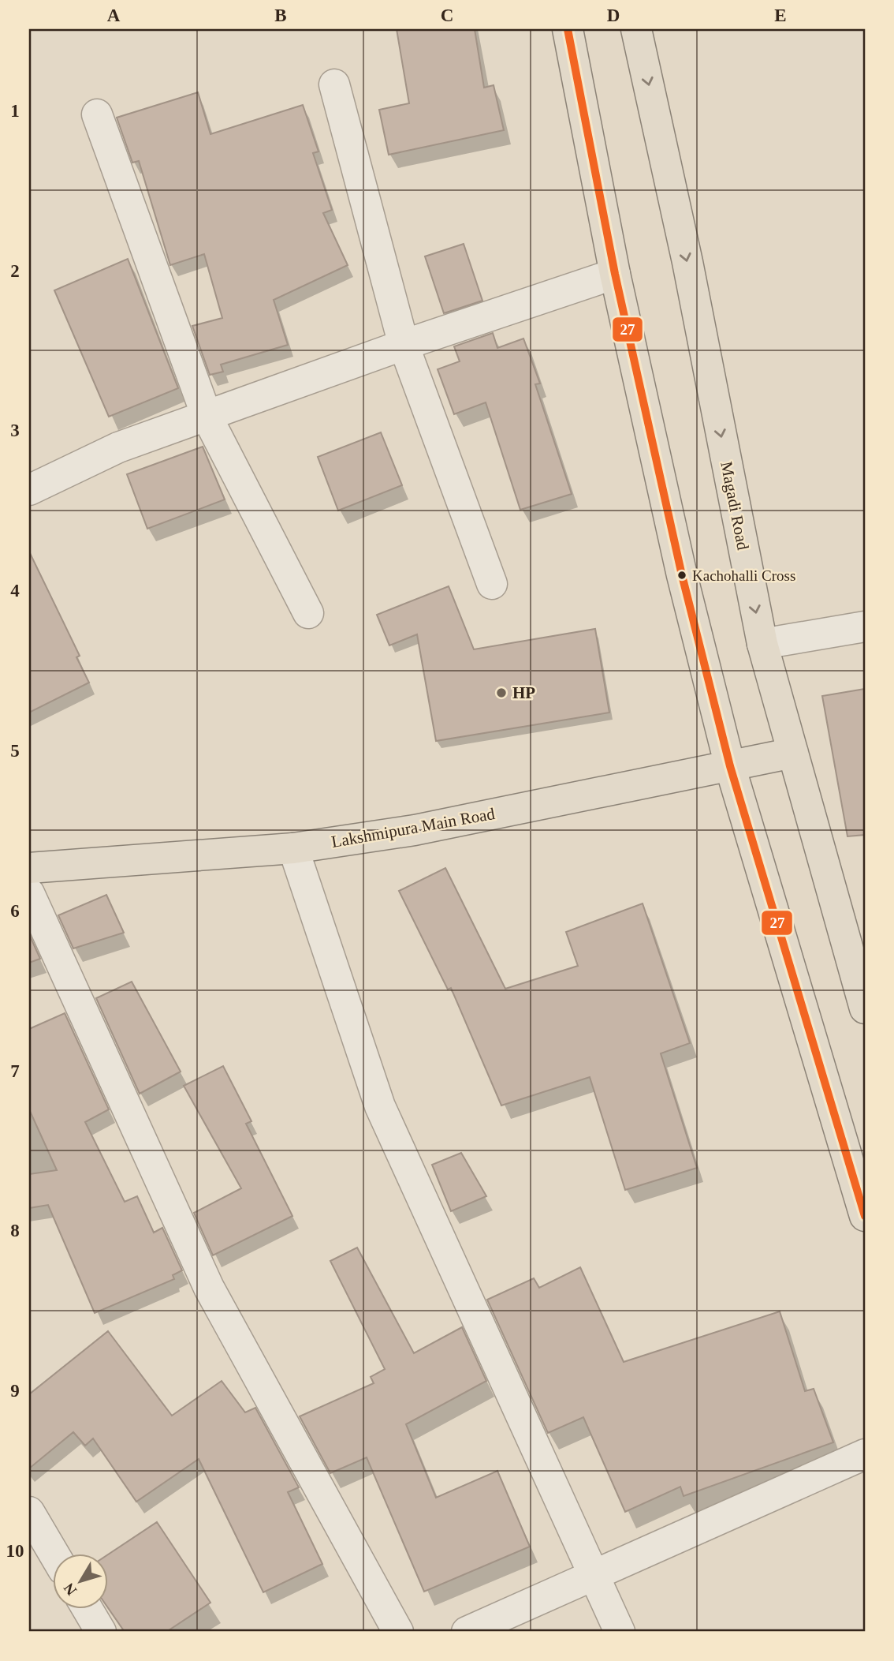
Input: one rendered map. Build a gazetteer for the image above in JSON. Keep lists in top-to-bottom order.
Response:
{
  "streets": {
    "main road": ["Magadi Road", "Lakshmipura Main Road"]
  },
  "crossings": [
    ["Magadi Road", "Lakshmipura Main Road"]
  ],
  "places": ["Kachohalli Cross", "HP"],
  "lines": ["transit line 27"],
  "north": "bottom left",
  "grid": {
    "columns": [
      "A",
      "B",
      "C",
      "D",
      "E"
    ],
    "rows": [
      "1",
      "2",
      "3",
      "4",
      "5",
      "6",
      "7",
      "8",
      "9",
      "10"
    ]
  }
}
